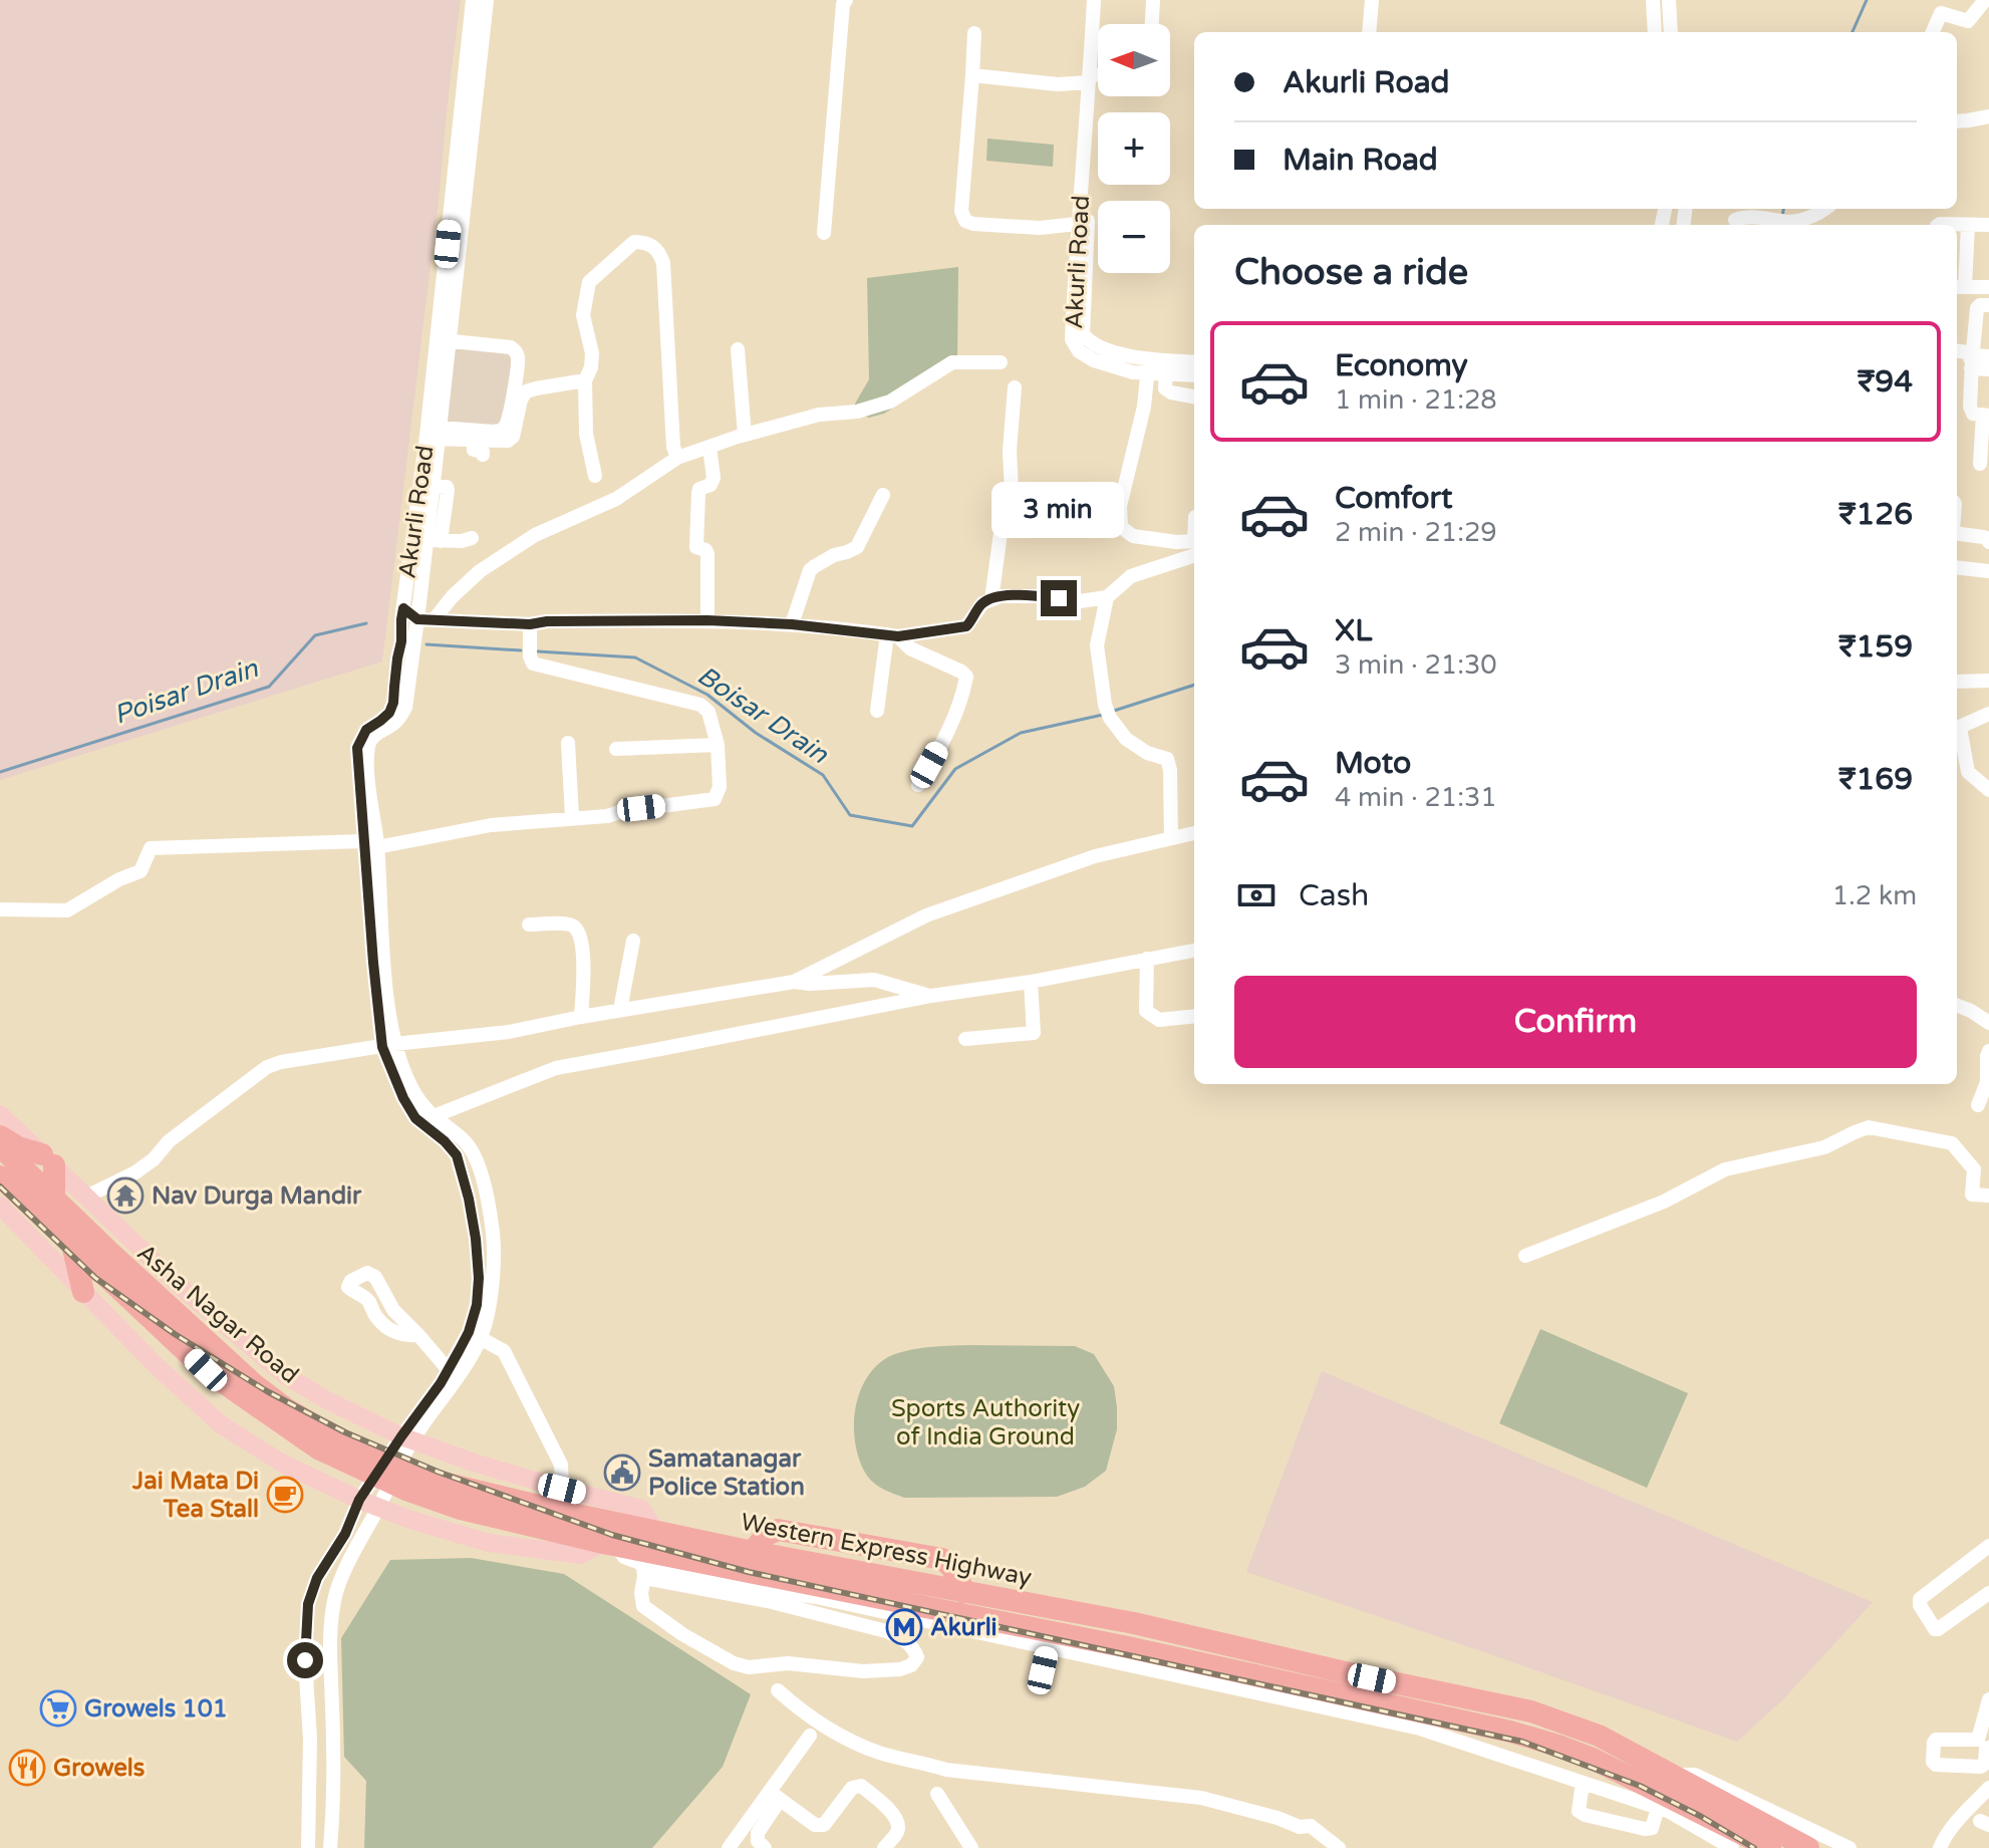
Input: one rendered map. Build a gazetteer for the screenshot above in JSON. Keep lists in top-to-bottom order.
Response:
{
  "streets": {
    "highway": ["Western Express Highway"],
    "main road": ["Asha Nagar Road"],
    "street": ["Akurli Road"]
  },
  "crossings": [
    ["Akurli Road", "Asha Nagar Road"],
    ["Asha Nagar Road", "Western Express Highway"]
  ],
  "water": ["Poisar Drain", "Boisar Drain"],
  "parks": ["Sports Authority of India Ground"],
  "places": {
    "temple": ["Nav Durga Mandir"],
    "public building": ["Samatanagar Police Station"],
    "cafe": ["Jai Mata Di Tea Stall"],
    "metro station": ["Akurli"],
    "supermarket": ["Growels 101"],
    "restaurant": ["Growels"]
  },
  "north": "left",
  "page": {
    "map_buttons": ["+", "−"],
    "banner": ["Akurli Road", "Main Road"],
    "heading": "Choose a ride",
    "list": [
      {
        "name": "Economy",
        "note": "1 min · 21:28",
        "value": "₹94"
      },
      {
        "name": "Comfort",
        "note": "2 min · 21:29",
        "value": "₹126"
      },
      {
        "name": "XL",
        "note": "3 min · 21:30",
        "value": "₹159"
      },
      {
        "name": "Moto",
        "note": "4 min · 21:31",
        "value": "₹169"
      }
    ],
    "bubble": "3 min",
    "pay": ["Cash", "1.2 km"],
    "buttons": "Confirm"
  }
}
